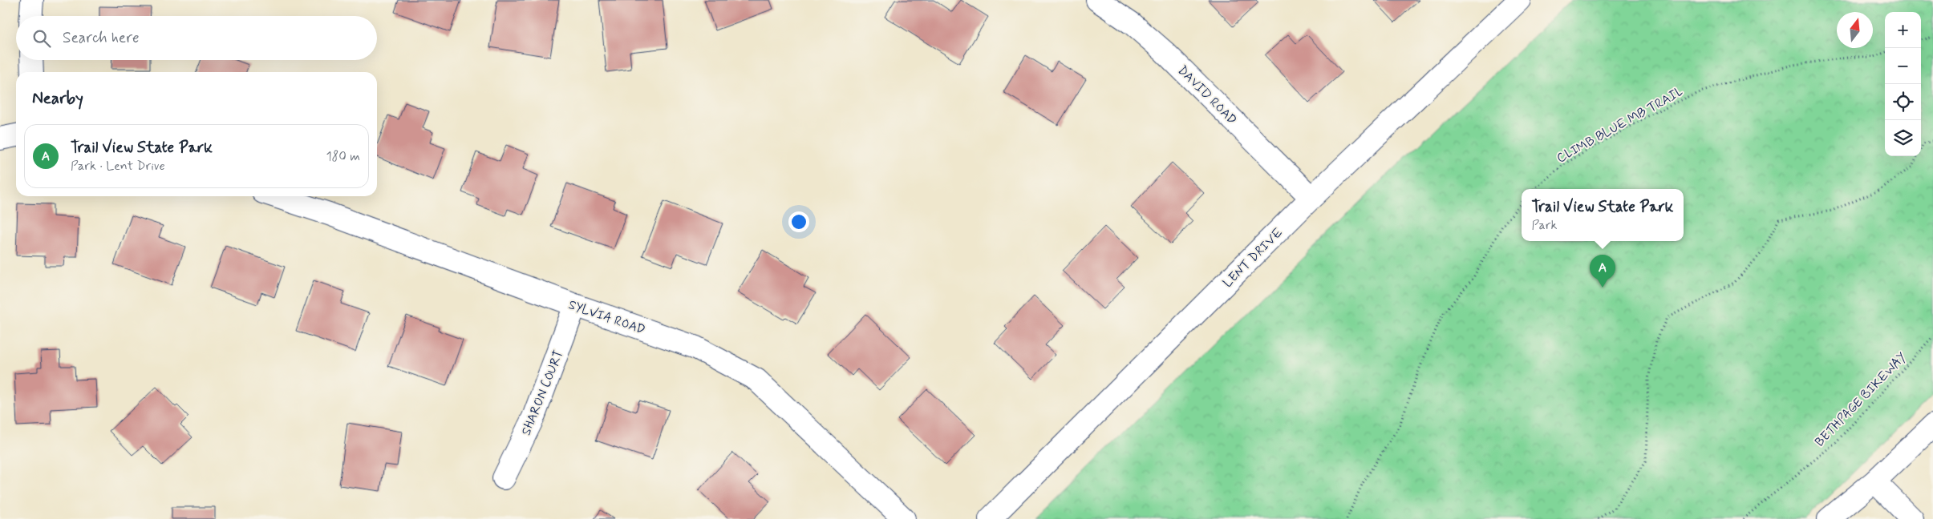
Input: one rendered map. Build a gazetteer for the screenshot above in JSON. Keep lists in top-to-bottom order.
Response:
{
  "streets": {
    "street": [
      "DAVID ROAD",
      "LENT DRIVE",
      "SYLVIA ROAD",
      "SHARON COURT"
    ],
    "path": ["CLIMB BLUE MB TRAIL", "BETHPAGE BIKEWAY"]
  },
  "crossings": [
    ["DAVID ROAD", "LENT DRIVE"],
    ["SYLVIA ROAD", "SHARON COURT"]
  ],
  "north": "top",
  "page": {
    "map_buttons": ["+", "−"],
    "search": "Search here",
    "heading": "Nearby",
    "list": [
      {
        "mark": "A",
        "name": "Trail View State Park",
        "note": "Park · Lent Drive",
        "value": "180 m"
      }
    ],
    "popup": ["Trail View State Park", "Park"],
    "pins": "A"
  }
}
